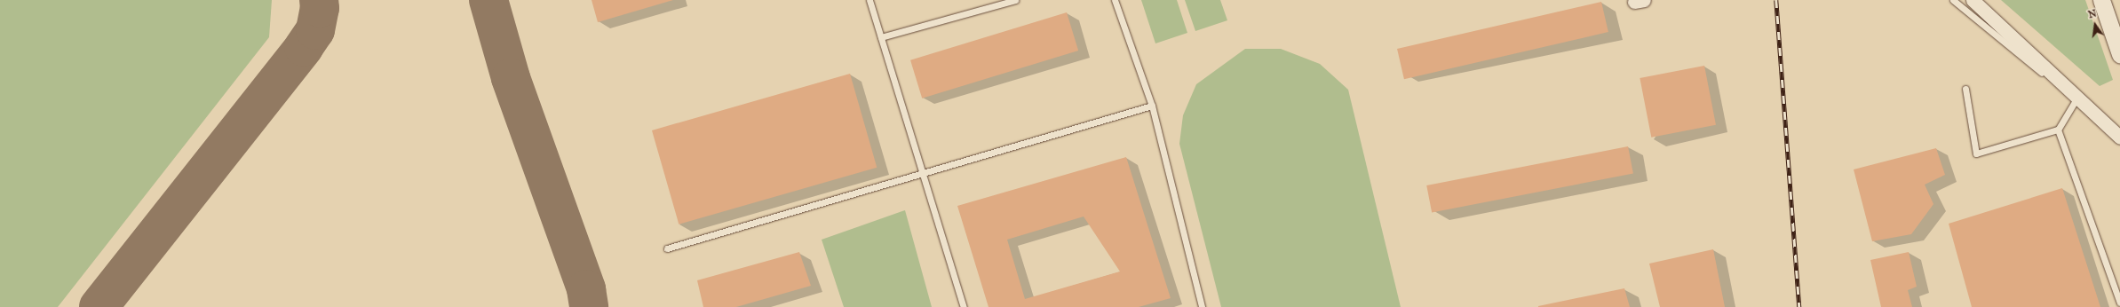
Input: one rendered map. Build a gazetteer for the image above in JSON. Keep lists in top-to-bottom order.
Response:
{
  "north": "top"
}
